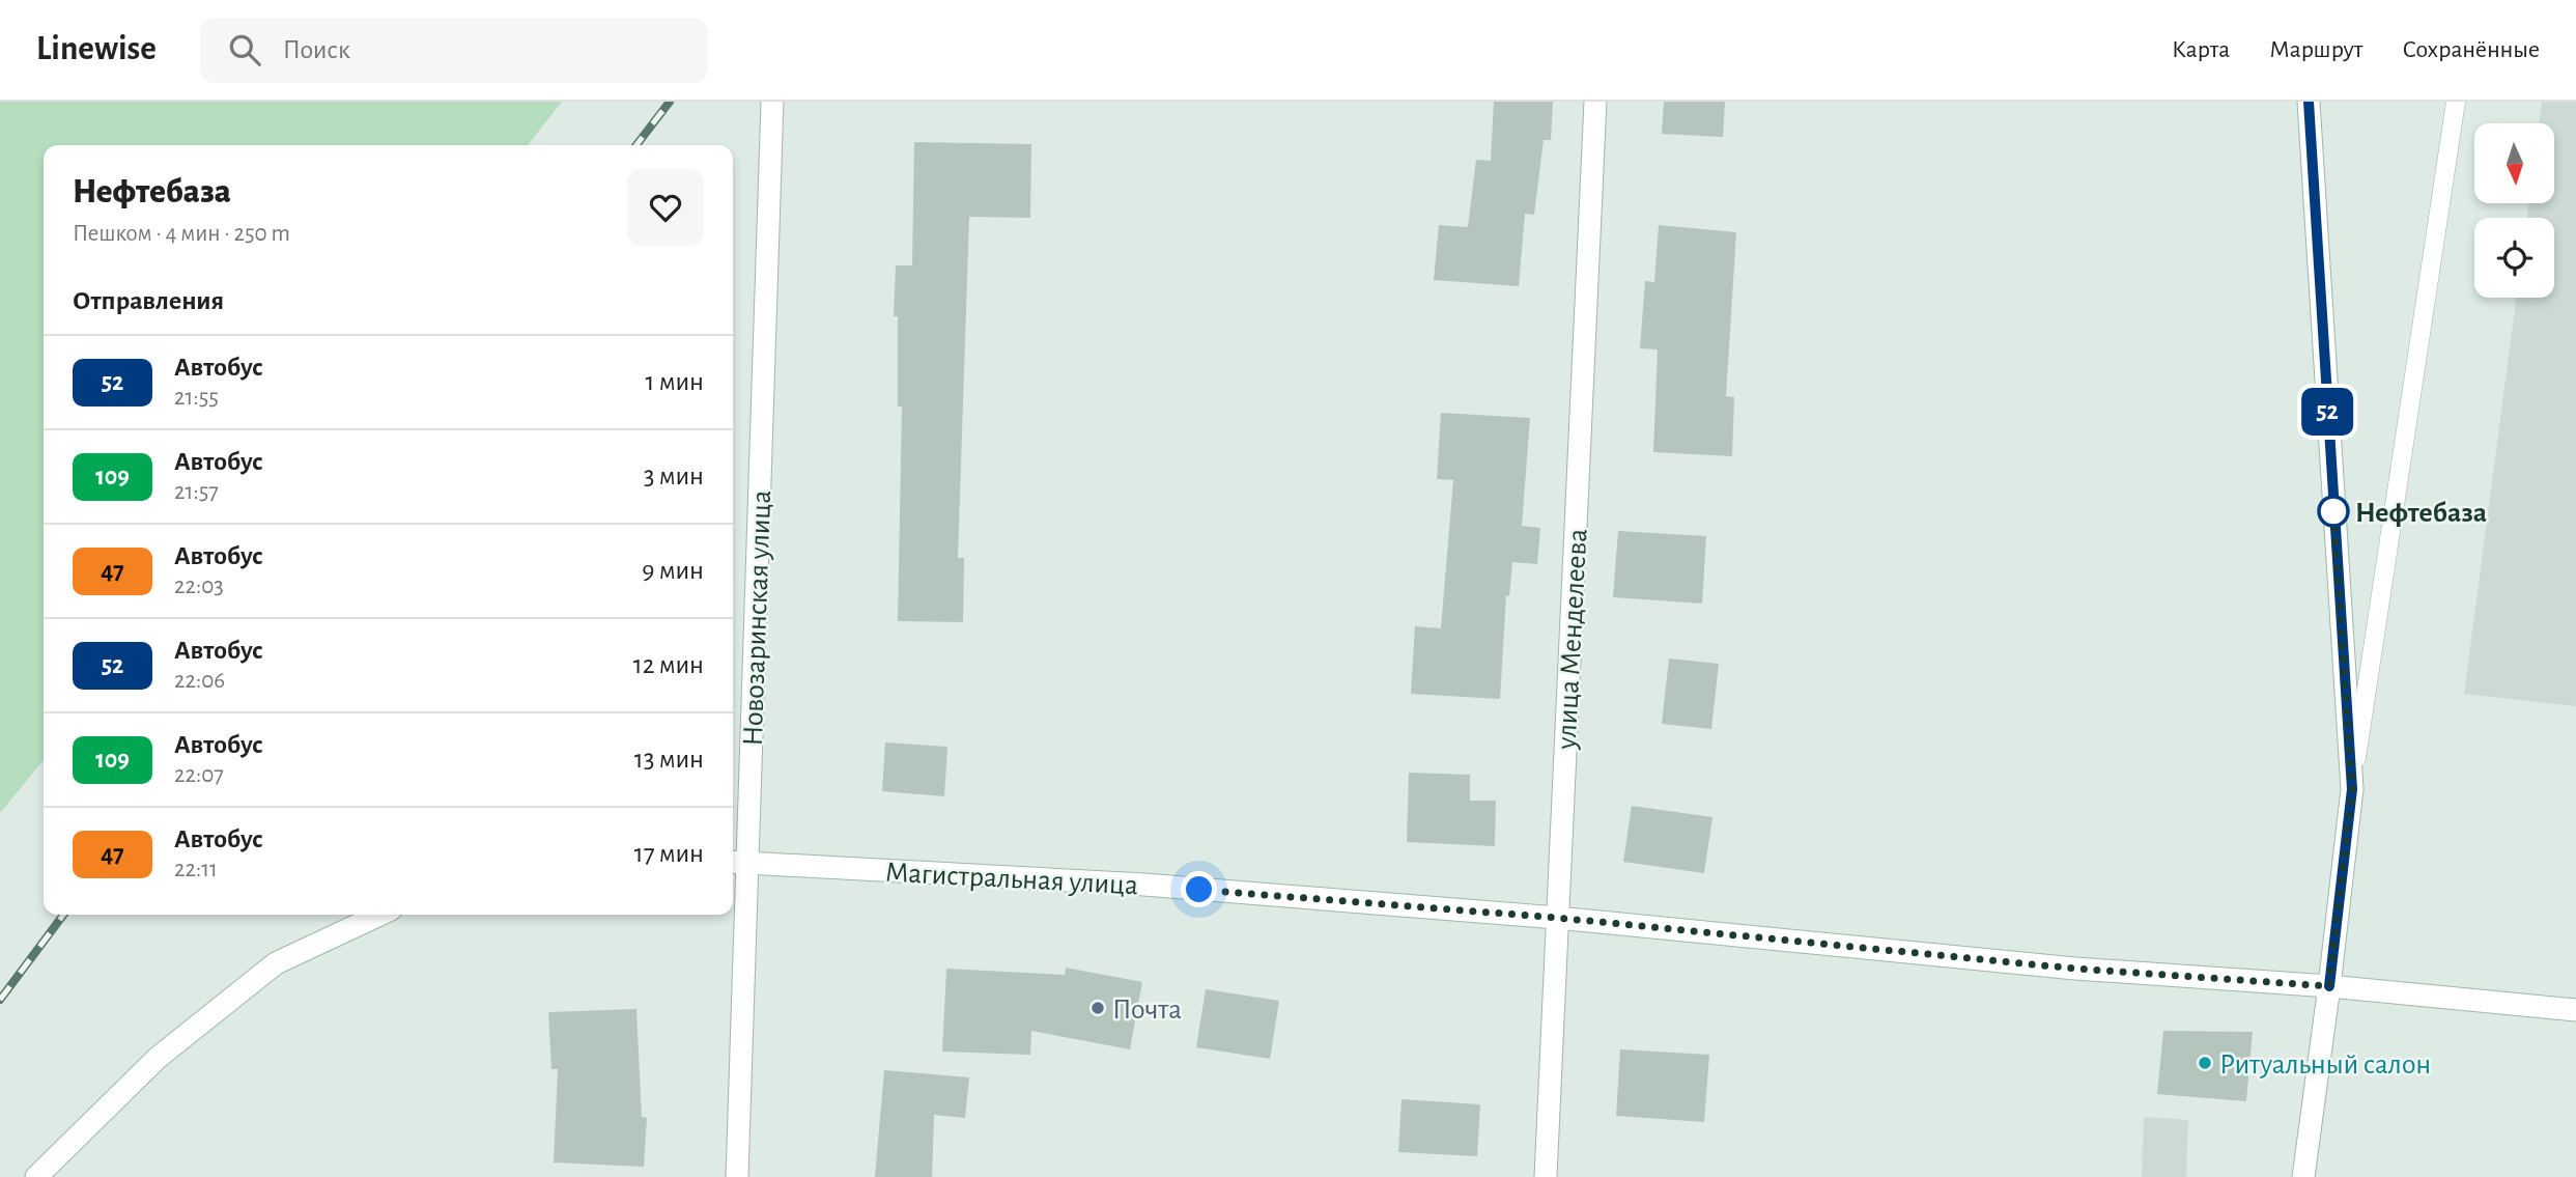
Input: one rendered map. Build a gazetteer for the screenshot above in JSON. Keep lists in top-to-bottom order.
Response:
{
  "streets": {
    "main road": ["Новозаринская улица", "улица Менделеева", "Магистральная улица"]
  },
  "crossings": [
    ["Новозаринская улица", "Магистральная улица"],
    ["улица Менделеева", "Магистральная улица"]
  ],
  "places": ["Нефтебаза", "Почта", "Ритуальный салон"],
  "lines": ["bus line 52"],
  "north": "bottom",
  "page": {
    "header": "Linewise",
    "search": "Поиск",
    "nav": ["Карта", "Маршрут", "Сохранённые"],
    "on_map": "52",
    "heading": [
      ["Нефтебаза", "Пешком · 4 мин · 250 m"],
      "Отправления"
    ],
    "list": [
      {
        "mark": "52",
        "name": "Автобус",
        "note": "21:55",
        "value": "1 мин"
      },
      {
        "mark": "109",
        "name": "Автобус",
        "note": "21:57",
        "value": "3 мин"
      },
      {
        "mark": "47",
        "name": "Автобус",
        "note": "22:03",
        "value": "9 мин"
      },
      {
        "mark": "52",
        "name": "Автобус",
        "note": "22:06",
        "value": "12 мин"
      },
      {
        "mark": "109",
        "name": "Автобус",
        "note": "22:07",
        "value": "13 мин"
      },
      {
        "mark": "47",
        "name": "Автобус",
        "note": "22:11",
        "value": "17 мин"
      }
    ]
  }
}
